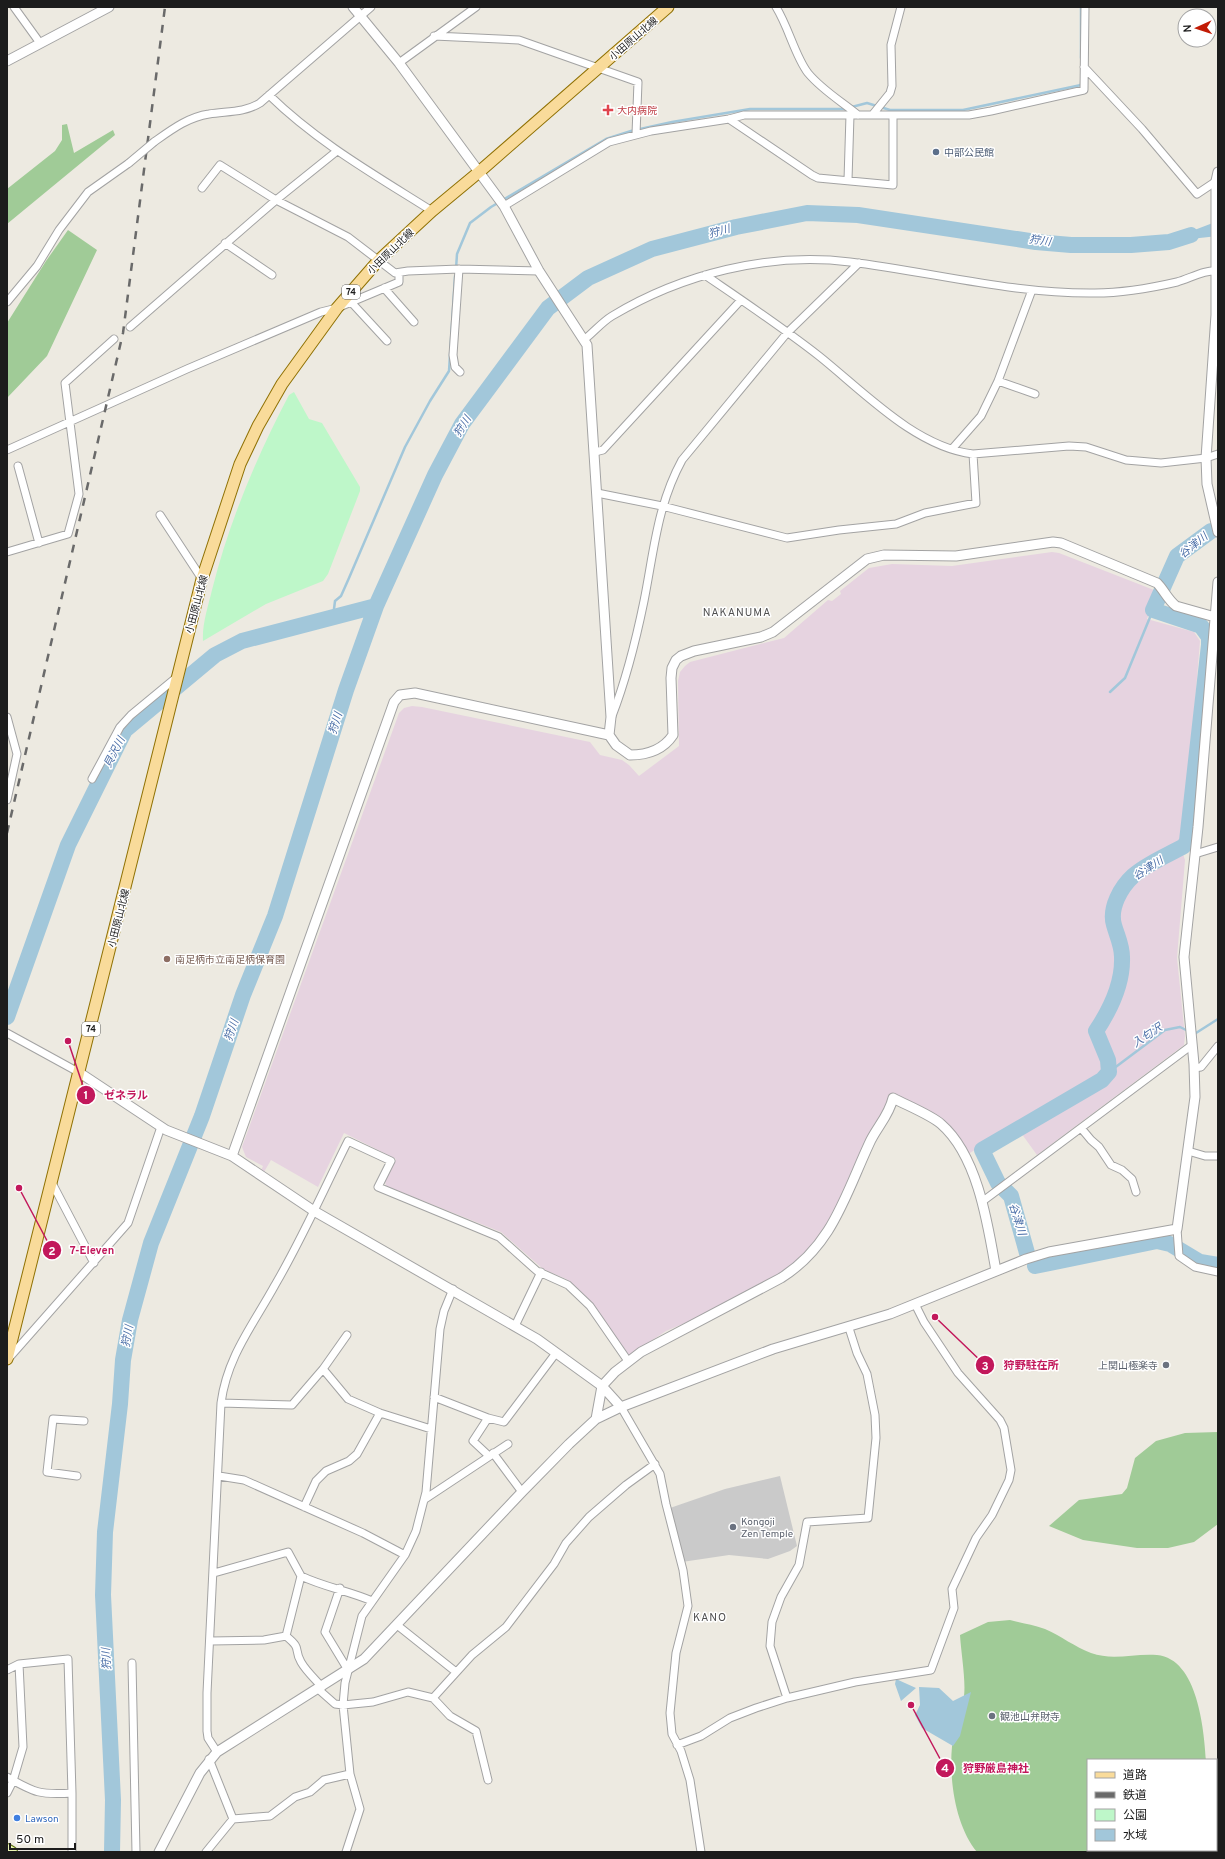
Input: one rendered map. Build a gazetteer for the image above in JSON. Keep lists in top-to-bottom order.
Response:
{
  "streets": {
    "main road": ["小田原山北線", "74"]
  },
  "districts": ["NAKANUMA", "KANO"],
  "water": [
    "狩川",
    "谷津川",
    "貝沢川",
    "入匂沢"
  ],
  "places": {
    "health": ["大内病院"],
    "other": [
      "中部公民館",
      "南足柄市立南足柄保育園",
      "ゼネラル",
      "7-Eleven",
      "狩野駐在所",
      "上関山極楽寺",
      "Kongoji Zen Temple",
      "狩野厳島神社",
      "観池山弁財寺",
      "Lawson"
    ]
  },
  "legend": [
    "道路",
    "鉄道",
    "公園",
    "水域"
  ],
  "scale_bar": "50 m",
  "north": "left"
}
